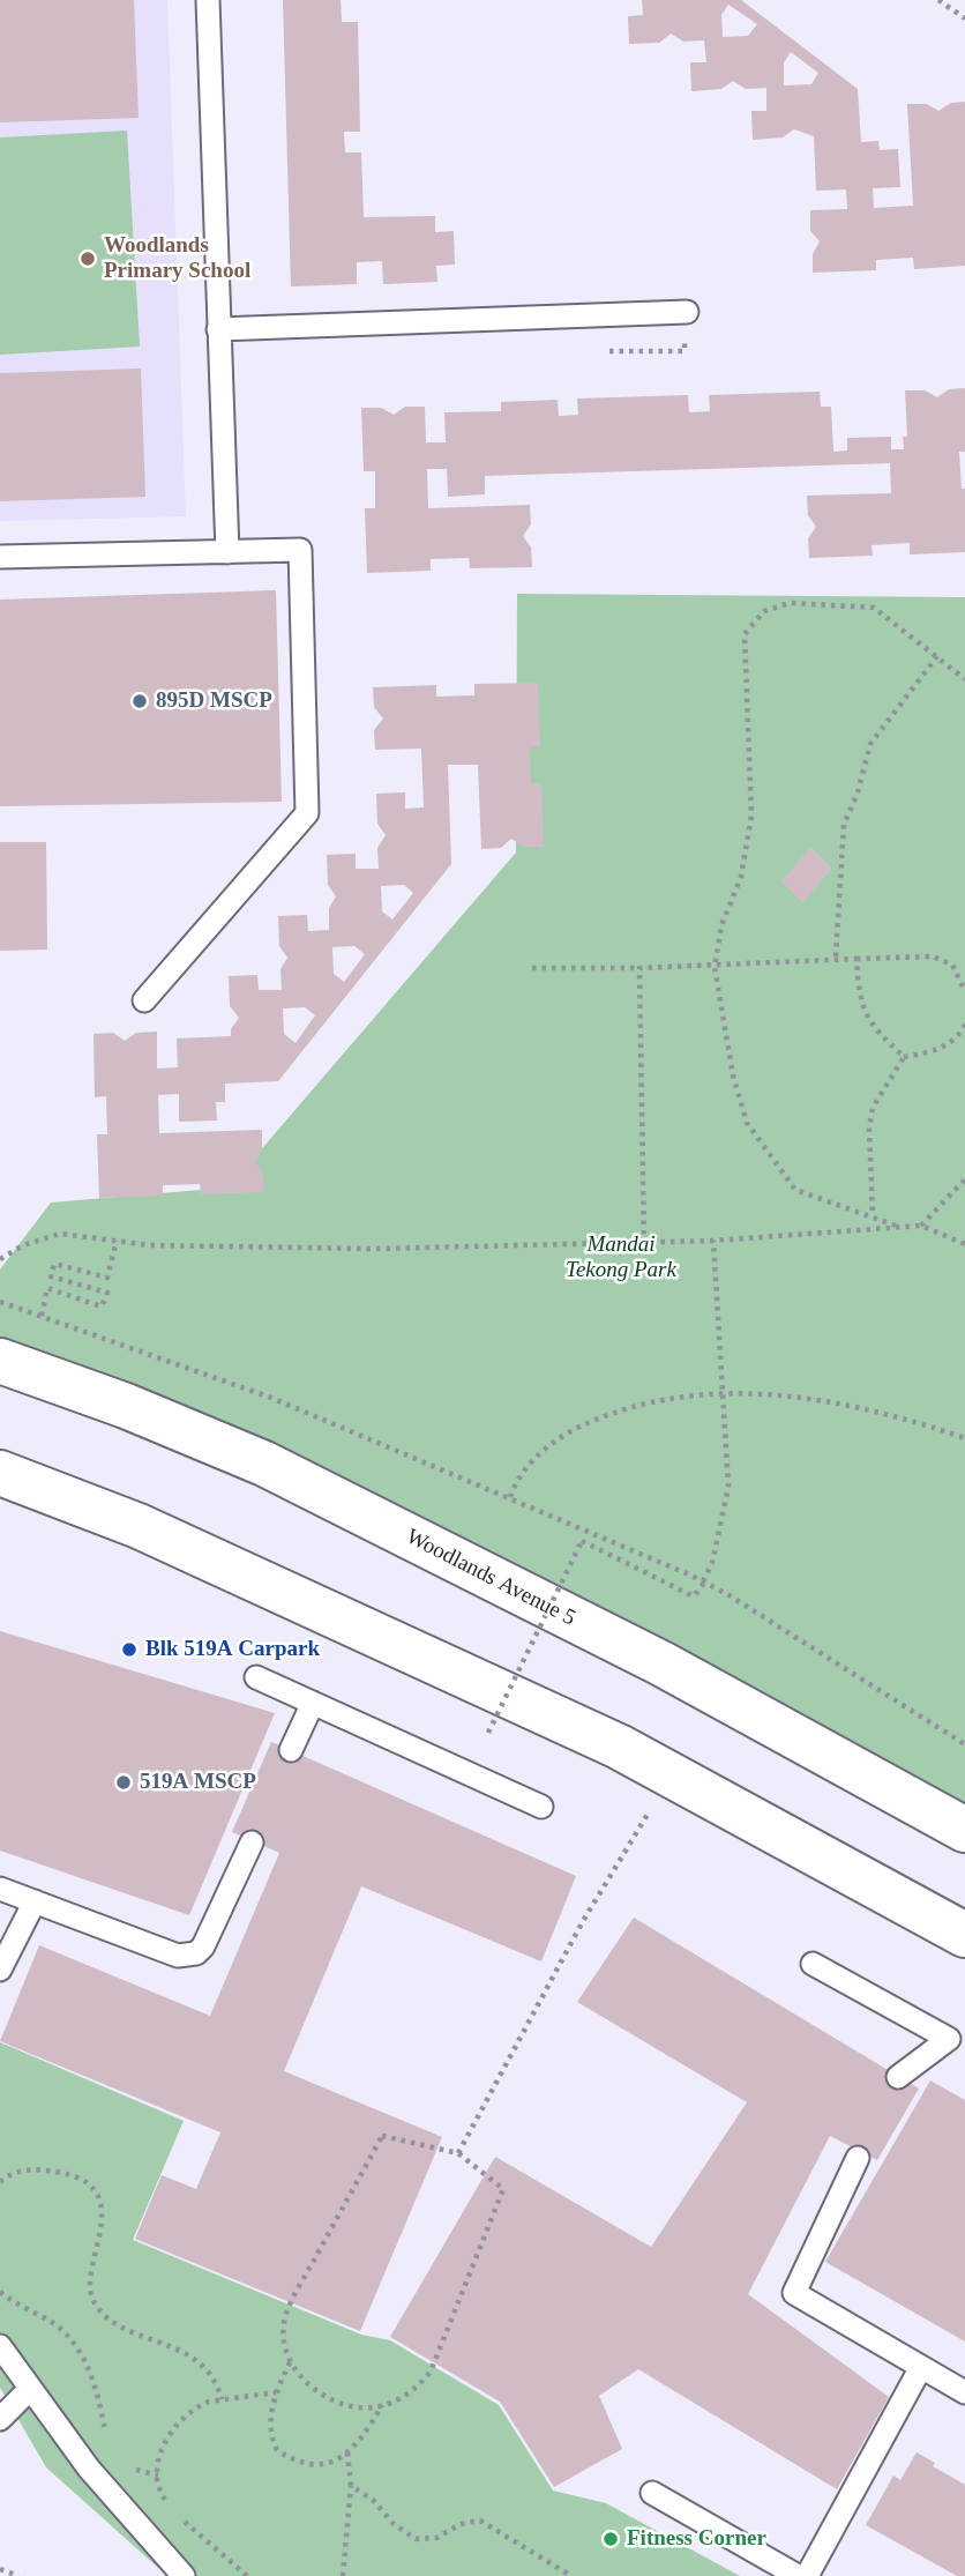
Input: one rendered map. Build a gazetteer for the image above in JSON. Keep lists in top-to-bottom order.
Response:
{
  "streets": {
    "main road": ["Woodlands Avenue 5"]
  },
  "parks": ["Mandai Tekong Park"],
  "places": [
    "Woodlands Primary School",
    "895D MSCP",
    "Blk 519A Carpark",
    "519A MSCP",
    "Fitness Corner"
  ]
}
